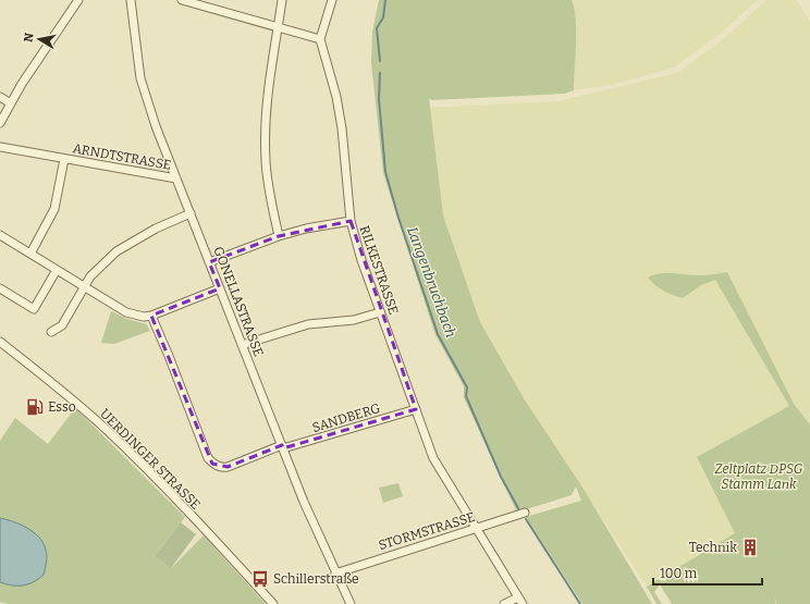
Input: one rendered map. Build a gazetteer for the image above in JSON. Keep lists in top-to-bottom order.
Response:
{
  "streets": {
    "street": [
      "ARNDTSTRASSE",
      "RILKESTRASSE",
      "GONELLASTRASSE",
      "SANDBERG",
      "UERDINGER STRASSE",
      "STORMSTRASSE"
    ]
  },
  "crossings": [
    ["ARNDTSTRASSE", "GONELLASTRASSE"],
    ["RILKESTRASSE", "SANDBERG"],
    ["RILKESTRASSE", "STORMSTRASSE"],
    ["GONELLASTRASSE", "SANDBERG"],
    ["GONELLASTRASSE", "STORMSTRASSE"]
  ],
  "water": ["Langenbruchbach"],
  "parks": ["Zeltplatz DPSG Stamm Lank"],
  "places": {
    "fuel station": ["Esso"],
    "building": ["Technik"],
    "bus stop": ["Schillerstraße"]
  },
  "scale_bar": "100 m",
  "north": "left"
}
